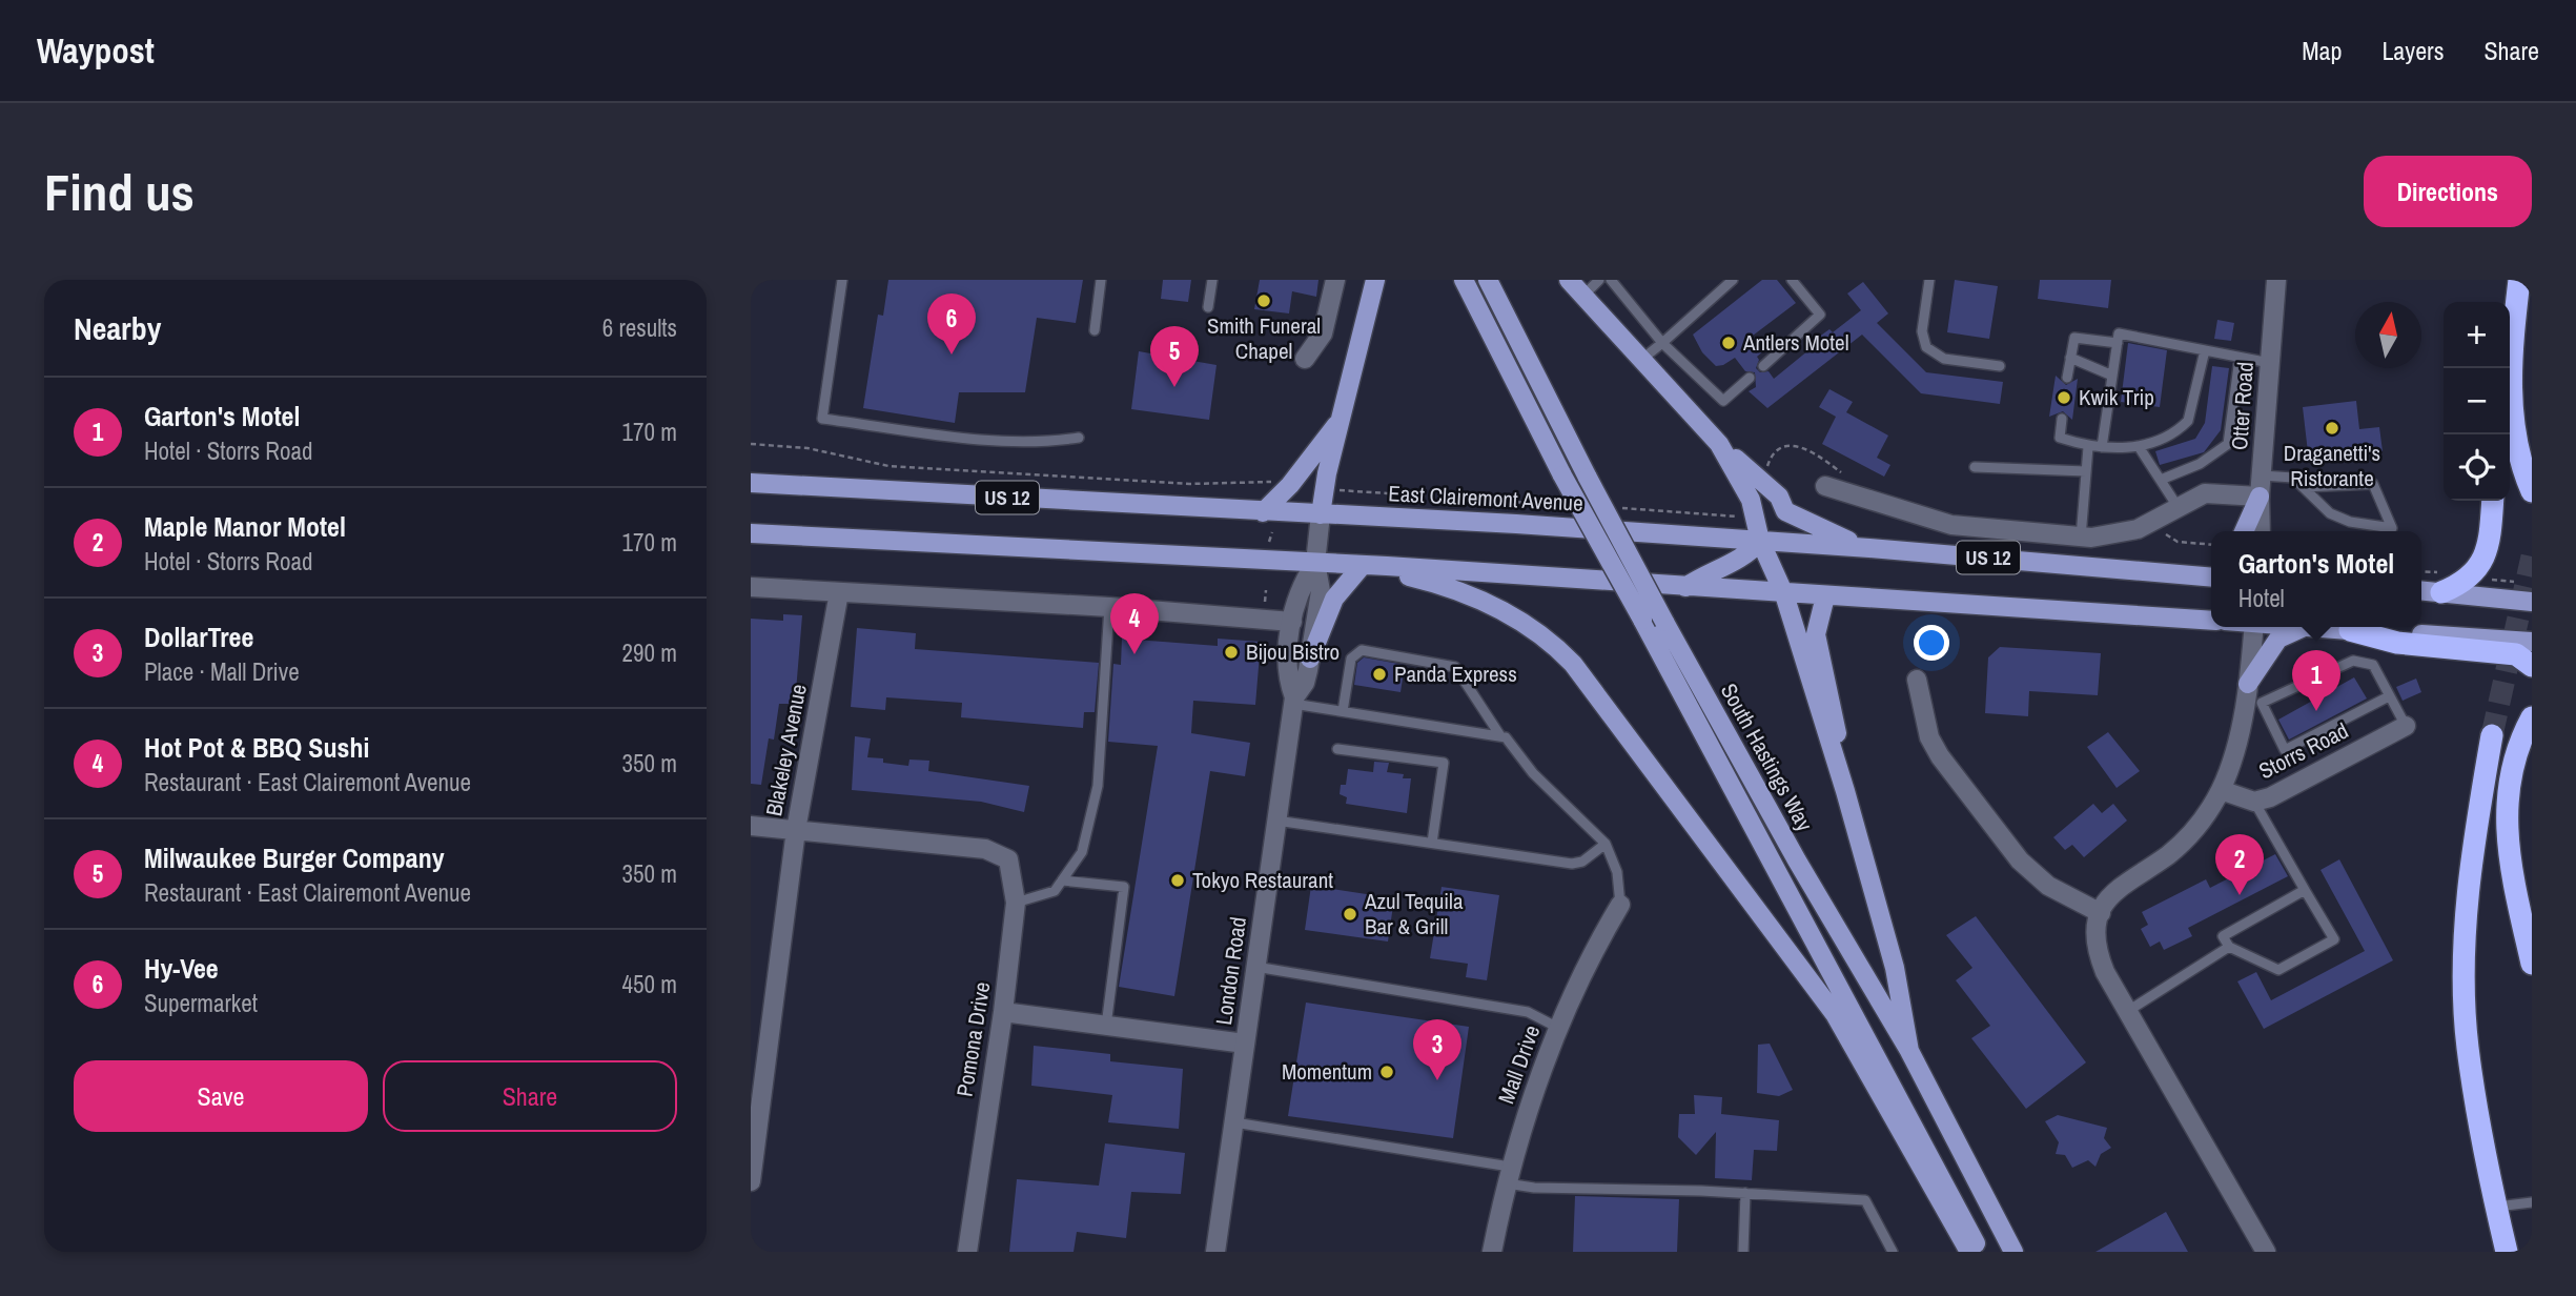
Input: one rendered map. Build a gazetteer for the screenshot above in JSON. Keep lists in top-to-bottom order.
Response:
{
  "streets": {
    "main road": ["US 12", "East Clairemont Avenue", "South Hastings Way"],
    "street": [
      "Otter Road",
      "Blakeley Avenue",
      "Storrs Road",
      "London Road",
      "Pomona Drive",
      "Mall Drive"
    ]
  },
  "crossings": [
    ["US 12", "London Road"],
    ["East Clairemont Avenue", "London Road"],
    ["Blakeley Avenue", "Pomona Drive"]
  ],
  "places": [
    "Smith Funeral Chapel",
    "Antlers Motel",
    "Kwik Trip",
    "Draganetti's Ristorante",
    "Bijou Bistro",
    "Panda Express",
    "Tokyo Restaurant",
    "Azul Tequila Bar & Grill",
    "Momentum"
  ],
  "north": "top",
  "page": {
    "header": "Waypost",
    "nav": ["Map", "Layers", "Share"],
    "buttons": [
      "Directions",
      ["Save", "Share"]
    ],
    "title": "Find us",
    "heading": ["Nearby", "6 results"],
    "pins": [
      "6",
      "5",
      "4",
      "1",
      "2",
      "3"
    ],
    "map_buttons": ["+", "−"],
    "list": [
      {
        "mark": "1",
        "name": "Garton's Motel",
        "note": "Hotel · Storrs Road",
        "value": "170 m"
      },
      {
        "mark": "2",
        "name": "Maple Manor Motel",
        "note": "Hotel · Storrs Road",
        "value": "170 m"
      },
      {
        "mark": "3",
        "name": "DollarTree",
        "note": "Place · Mall Drive",
        "value": "290 m"
      },
      {
        "mark": "4",
        "name": "Hot Pot & BBQ Sushi",
        "note": "Restaurant · East Clairemont Avenue",
        "value": "350 m"
      },
      {
        "mark": "5",
        "name": "Milwaukee Burger Company",
        "note": "Restaurant · East Clairemont Avenue",
        "value": "350 m"
      },
      {
        "mark": "6",
        "name": "Hy-Vee",
        "note": "Supermarket",
        "value": "450 m"
      }
    ],
    "popup": ["Garton's Motel", "Hotel"]
  }
}
